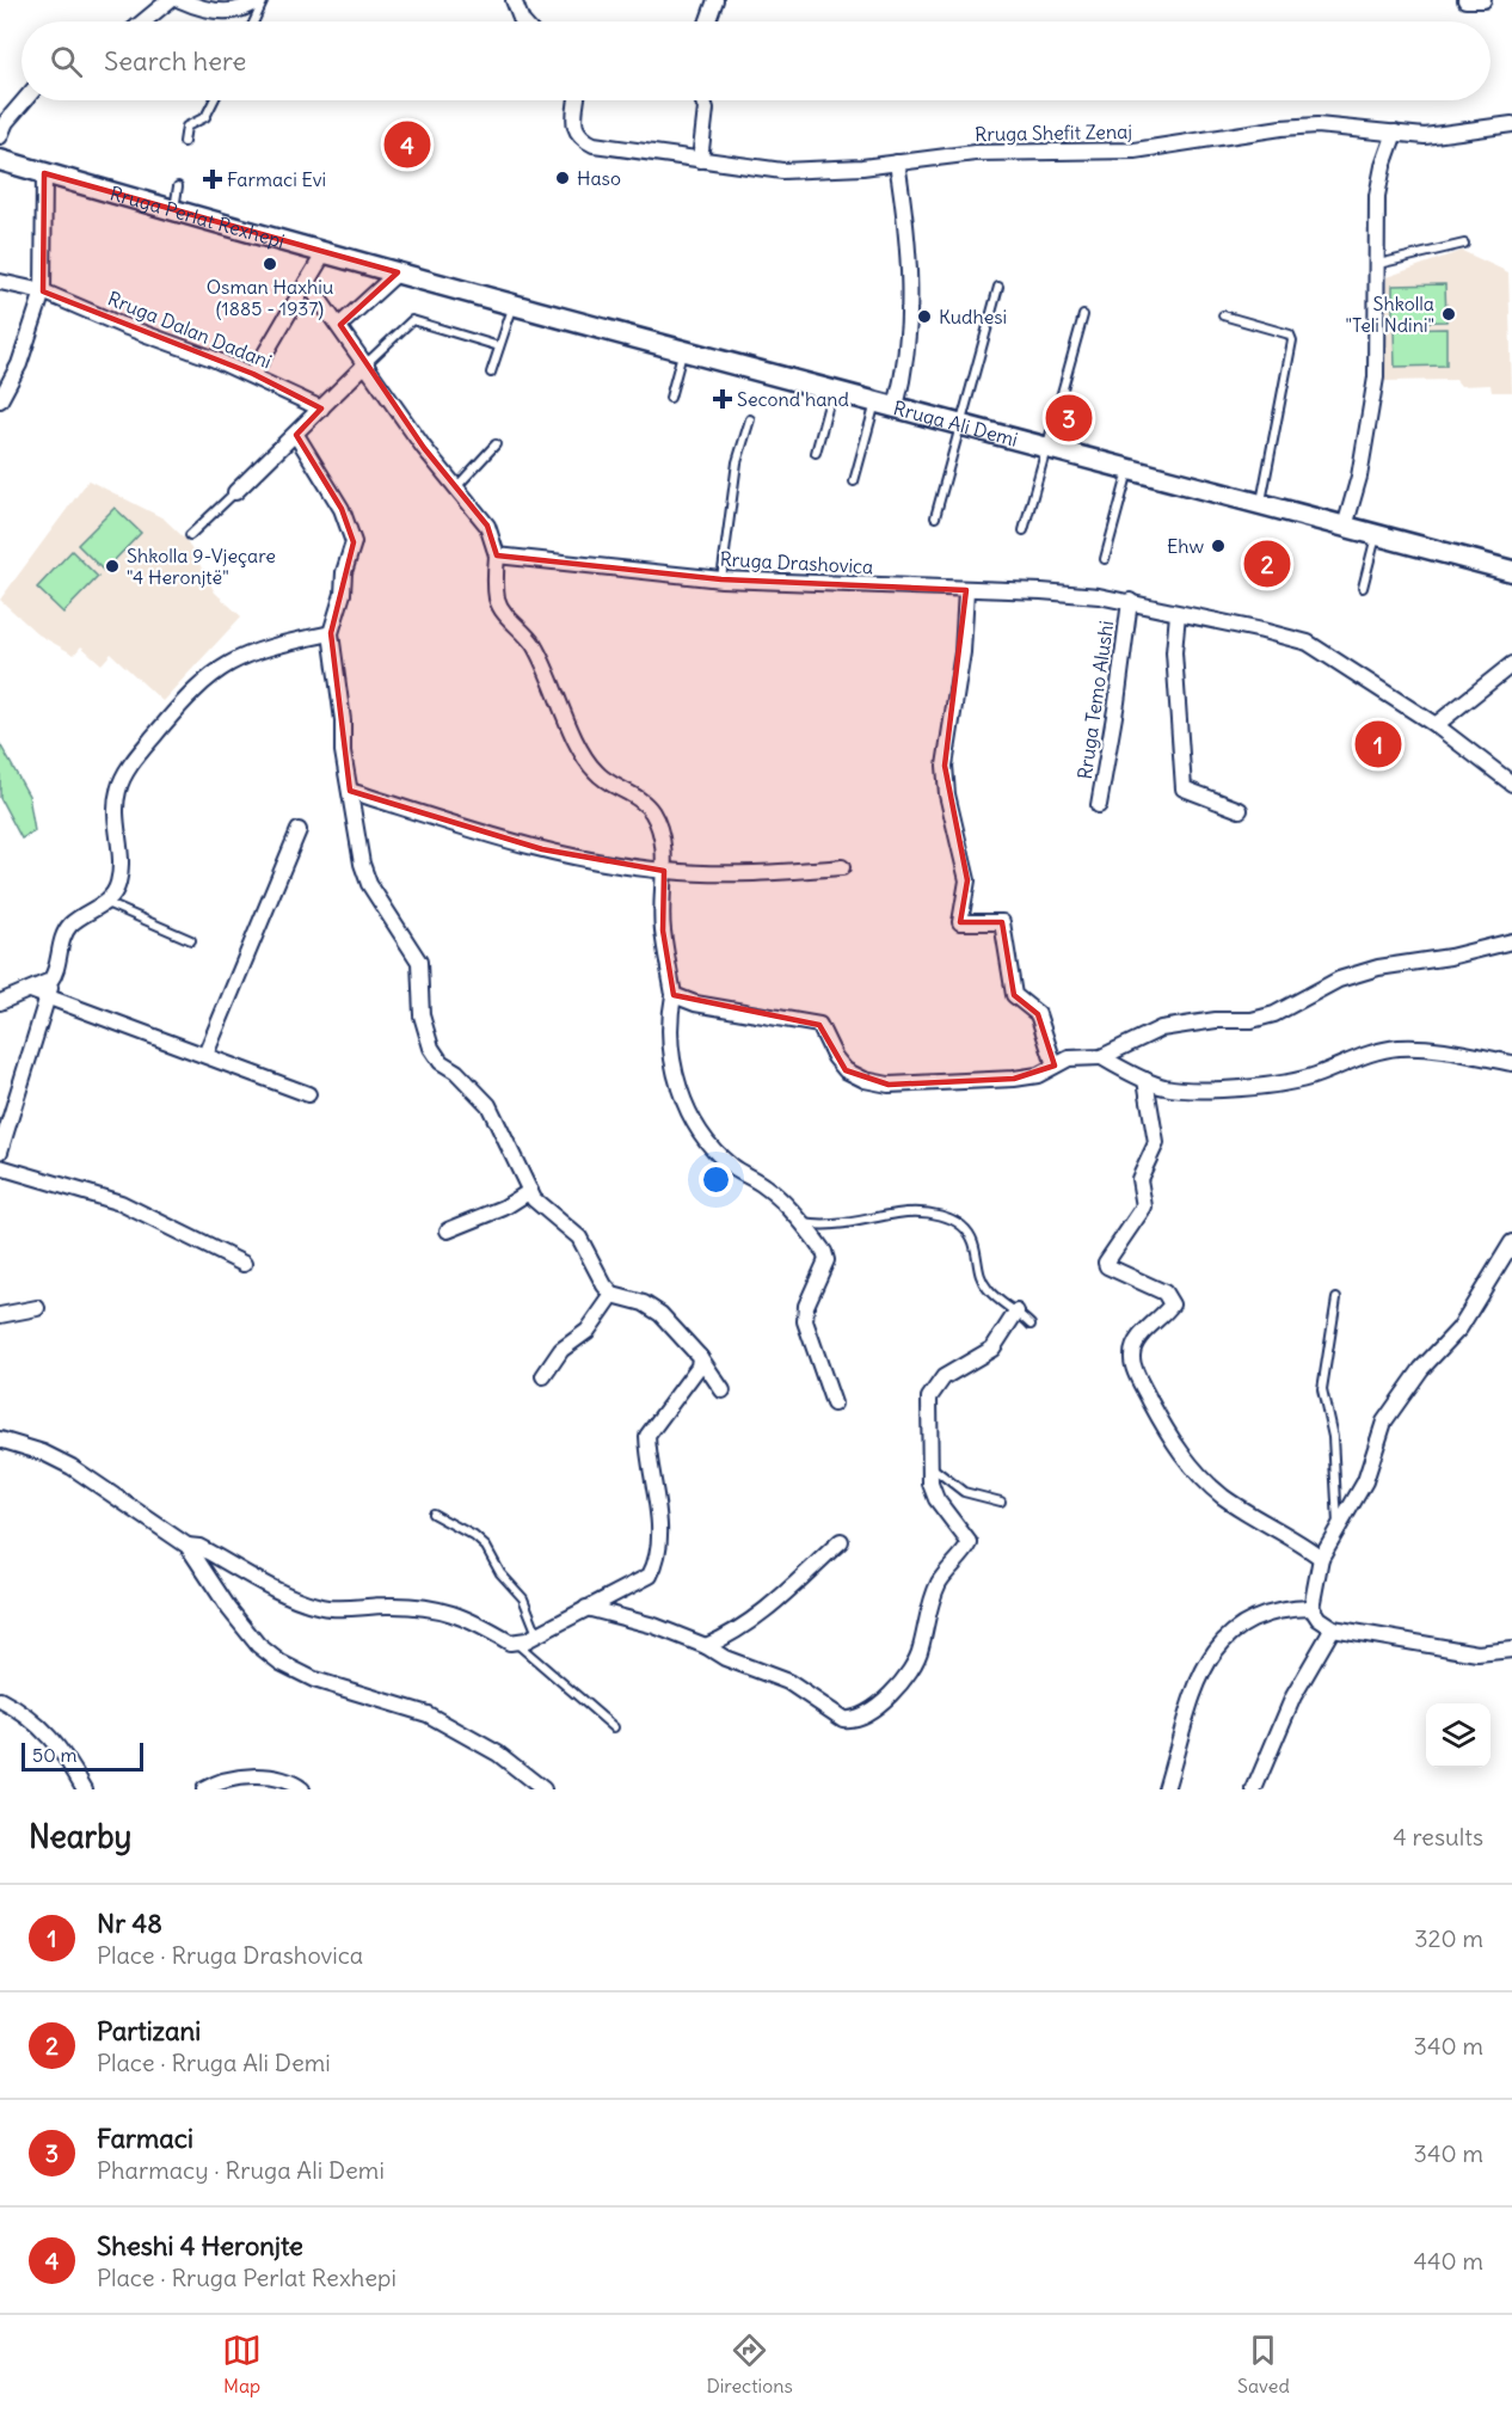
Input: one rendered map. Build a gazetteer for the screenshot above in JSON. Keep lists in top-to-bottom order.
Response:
{
  "streets": {
    "main road": ["Rruga Perlat Rexhepi", "Rruga Ali Demi"],
    "street": [
      "Rruga Shefit Zenaj",
      "Rruga Dalan Dadani",
      "Rruga Drashovica",
      "Rruga Temo Alushi"
    ]
  },
  "crossings": [
    ["Rruga Perlat Rexhepi", "Rruga Ali Demi"],
    ["Rruga Drashovica", "Rruga Temo Alushi"]
  ],
  "places": {
    "other": [
      "Haso",
      "Osman Haxhiu (1885 - 1937)",
      "Shkolla \"Teli Ndini\"",
      "Kudhesi",
      "Ehw",
      "Shkolla 9-Vjeçare \"4 Heronjtë\""
    ],
    "health": ["Farmaci Evi", "Second hand"]
  },
  "scale_bar": "50 m",
  "page": {
    "search": "Search here",
    "pins": [
      "4",
      "3",
      "2",
      "1"
    ],
    "scale": "50 m",
    "heading": ["Nearby", "4 results"],
    "list": [
      {
        "mark": "1",
        "name": "Nr 48",
        "note": "Place · Rruga Drashovica",
        "value": "320 m"
      },
      {
        "mark": "2",
        "name": "Partizani",
        "note": "Place · Rruga Ali Demi",
        "value": "340 m"
      },
      {
        "mark": "3",
        "name": "Farmaci",
        "note": "Pharmacy · Rruga Ali Demi",
        "value": "340 m"
      },
      {
        "mark": "4",
        "name": "Sheshi 4 Heronjte",
        "note": "Place · Rruga Perlat Rexhepi",
        "value": "440 m"
      }
    ],
    "nav": ["Map", "Directions", "Saved"]
  }
}
